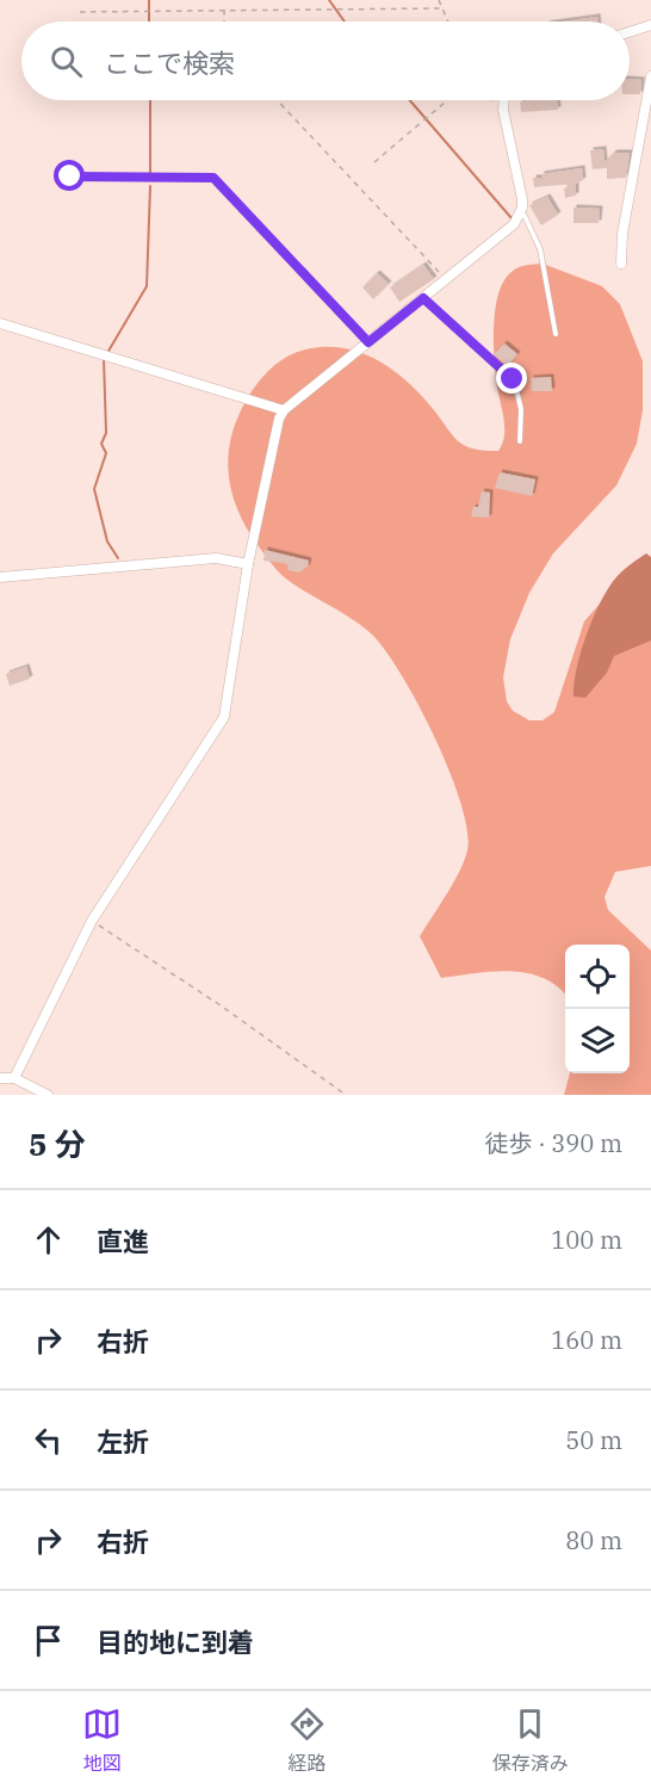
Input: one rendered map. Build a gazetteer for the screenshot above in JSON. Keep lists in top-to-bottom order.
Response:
{
  "page": {
    "search": "ここで検索",
    "heading": ["5 分", "徒歩 · 390 m"],
    "list": [
      ["直進", "100 m"],
      ["右折", "160 m"],
      ["左折", "50 m"],
      ["右折", "80 m"],
      "目的地に到着"
    ],
    "nav": ["地図", "経路", "保存済み"]
  }
}
